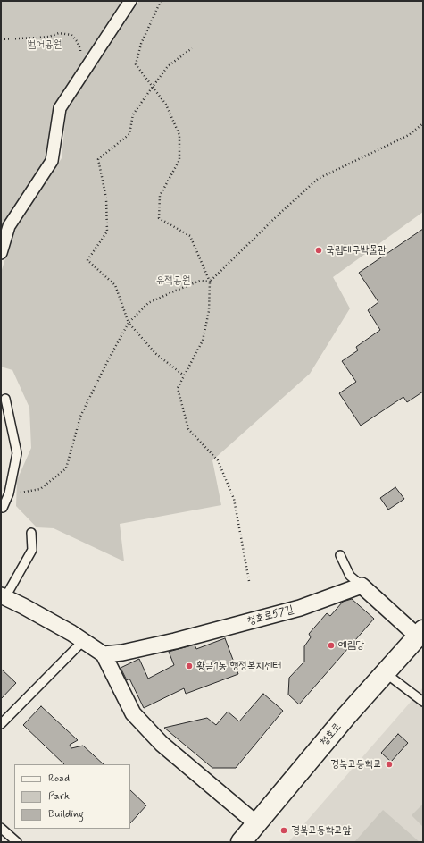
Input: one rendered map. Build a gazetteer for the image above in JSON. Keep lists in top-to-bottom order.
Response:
{
  "streets": {
    "main road": ["청호로"],
    "street": ["청호로57길"]
  },
  "parks": ["범어공원", "유적공원"],
  "places": [
    "국립대구박물관",
    "예림당",
    "황금1동 행정복지센터",
    "경북고등학교",
    "경북고등학교앞"
  ],
  "legend": ["Road", "Park", "Building"]
}
